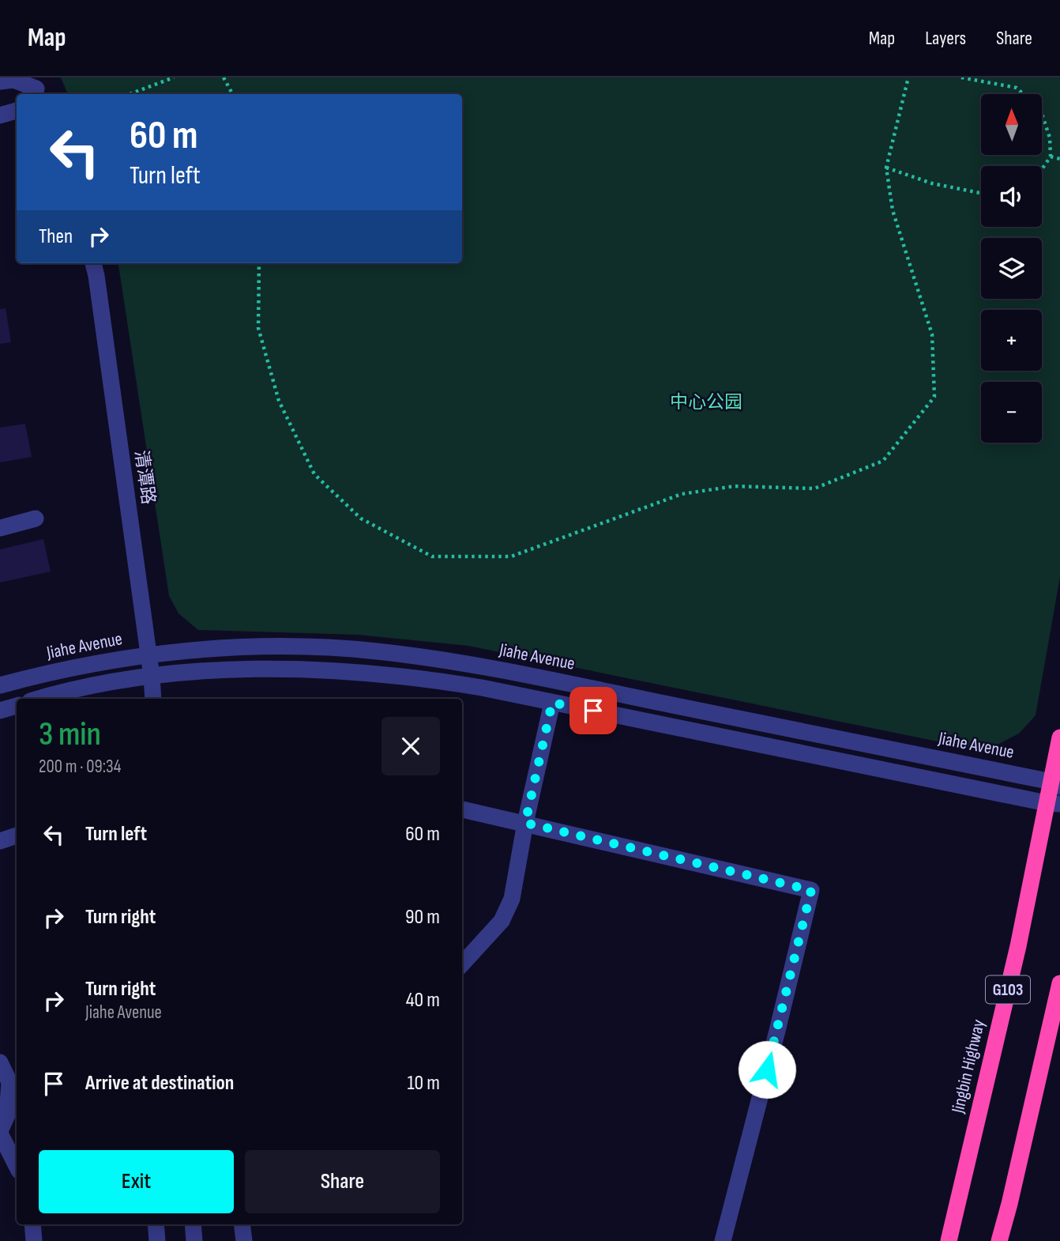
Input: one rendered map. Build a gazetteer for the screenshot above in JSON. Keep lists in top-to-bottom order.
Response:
{
  "streets": {
    "highway": ["G103", "Jingbin Highway"],
    "street": ["清潭路", "Jiahe Avenue"]
  },
  "crossings": [
    ["清潭路", "Jiahe Avenue"],
    ["Jiahe Avenue", "Jingbin Highway"]
  ],
  "parks": ["中心公园"],
  "north": "top",
  "page": {
    "header": "Map",
    "nav": ["Map", "Layers", "Share"],
    "map_buttons": ["+", "−"],
    "turn": ["60 m", "Turn left"],
    "then": "Then",
    "heading": ["3 min", "200 m · 09:34"],
    "list": [
      {
        "name": "Turn left",
        "value": "60 m"
      },
      {
        "name": "Turn right",
        "value": "90 m"
      },
      {
        "name": "Turn right",
        "note": "Jiahe Avenue",
        "value": "40 m"
      },
      {
        "name": "Arrive at destination",
        "value": "10 m"
      }
    ],
    "buttons": ["Exit", "Share"]
  }
}
